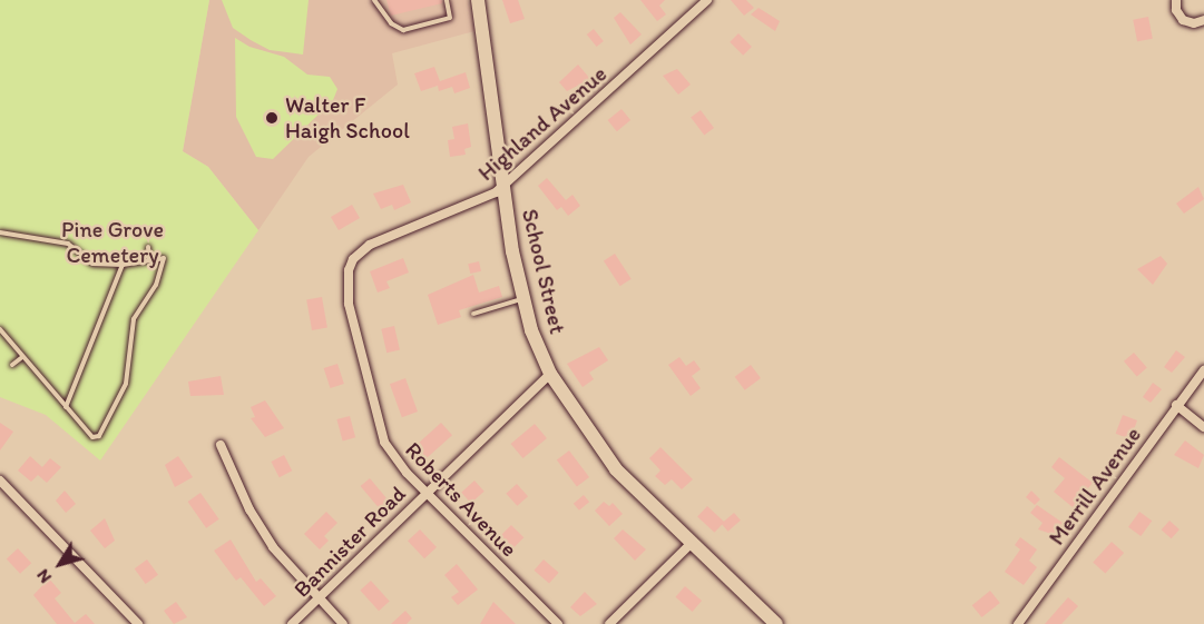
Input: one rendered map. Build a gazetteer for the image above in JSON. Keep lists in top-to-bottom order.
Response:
{
  "streets": {
    "street": [
      "Highland Avenue",
      "School Street",
      "Merrill Avenue",
      "Roberts Avenue",
      "Bannister Road"
    ]
  },
  "crossings": [
    ["Highland Avenue", "School Street"],
    ["Highland Avenue", "Roberts Avenue"],
    ["School Street", "Bannister Road"],
    ["Roberts Avenue", "Bannister Road"]
  ],
  "parks": ["Pine Grove Cemetery"],
  "places": ["Walter F Haigh School"],
  "north": "bottom left"
}
